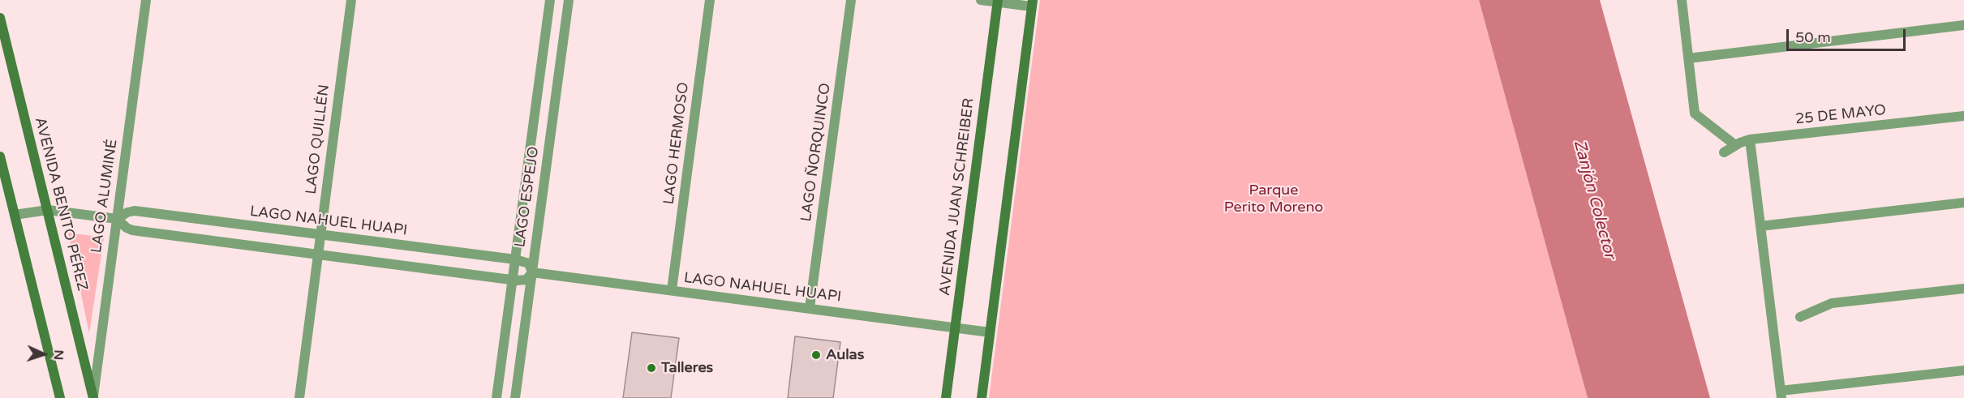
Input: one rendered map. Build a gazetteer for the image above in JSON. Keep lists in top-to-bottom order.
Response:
{
  "streets": {
    "main road": ["AVENIDA JUAN SCHREIBER", "AVENIDA BENITO PÉREZ"],
    "street": [
      "25 DE MAYO",
      "LAGO QUILLÉN",
      "LAGO HERMOSO",
      "LAGO ÑORQUINCO",
      "LAGO ALUMINÉ",
      "LAGO ESPEJO",
      "LAGO NAHUEL HUAPI"
    ]
  },
  "crossings": [
    ["LAGO QUILLÉN", "LAGO NAHUEL HUAPI"],
    ["LAGO HERMOSO", "LAGO NAHUEL HUAPI"],
    ["LAGO ÑORQUINCO", "LAGO NAHUEL HUAPI"],
    ["LAGO ALUMINÉ", "AVENIDA BENITO PÉREZ"],
    ["LAGO ALUMINÉ", "LAGO NAHUEL HUAPI"],
    ["LAGO ESPEJO", "LAGO NAHUEL HUAPI"],
    ["AVENIDA JUAN SCHREIBER", "LAGO NAHUEL HUAPI"],
    ["AVENIDA BENITO PÉREZ", "LAGO NAHUEL HUAPI"]
  ],
  "water": ["Zanjón Colector"],
  "parks": ["Parque Perito Moreno"],
  "places": ["Aulas", "Talleres"],
  "scale_bar": "50 m",
  "north": "right"
}
